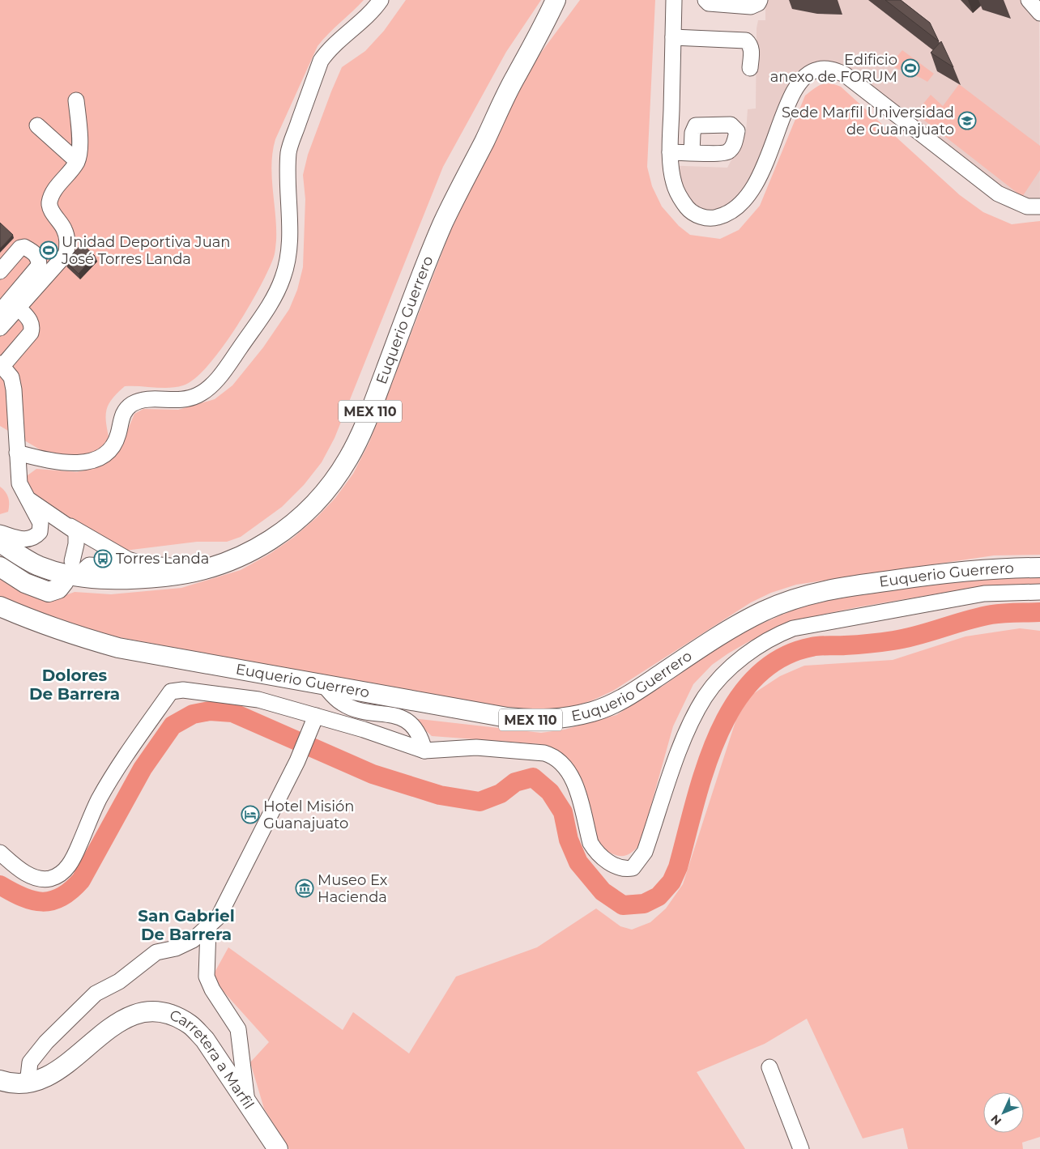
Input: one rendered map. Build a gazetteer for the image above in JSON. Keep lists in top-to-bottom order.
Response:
{
  "streets": {
    "main road": ["Euquerio Guerrero", "MEX 110", "Carretera a Marfil"]
  },
  "districts": ["Dolores De Barrera", "San Gabriel De Barrera"],
  "places": {
    "sports": ["Edificio anexo de FORUM", "Unidad Deportiva Juan José Torres Landa"],
    "school or university": ["Sede Marfil Universidad de Guanajuato"],
    "bus stop": ["Torres Landa"],
    "hotel": ["Hotel Misión Guanajuato"],
    "museum": ["Museo Ex Hacienda"]
  },
  "north": "bottom left"
}
